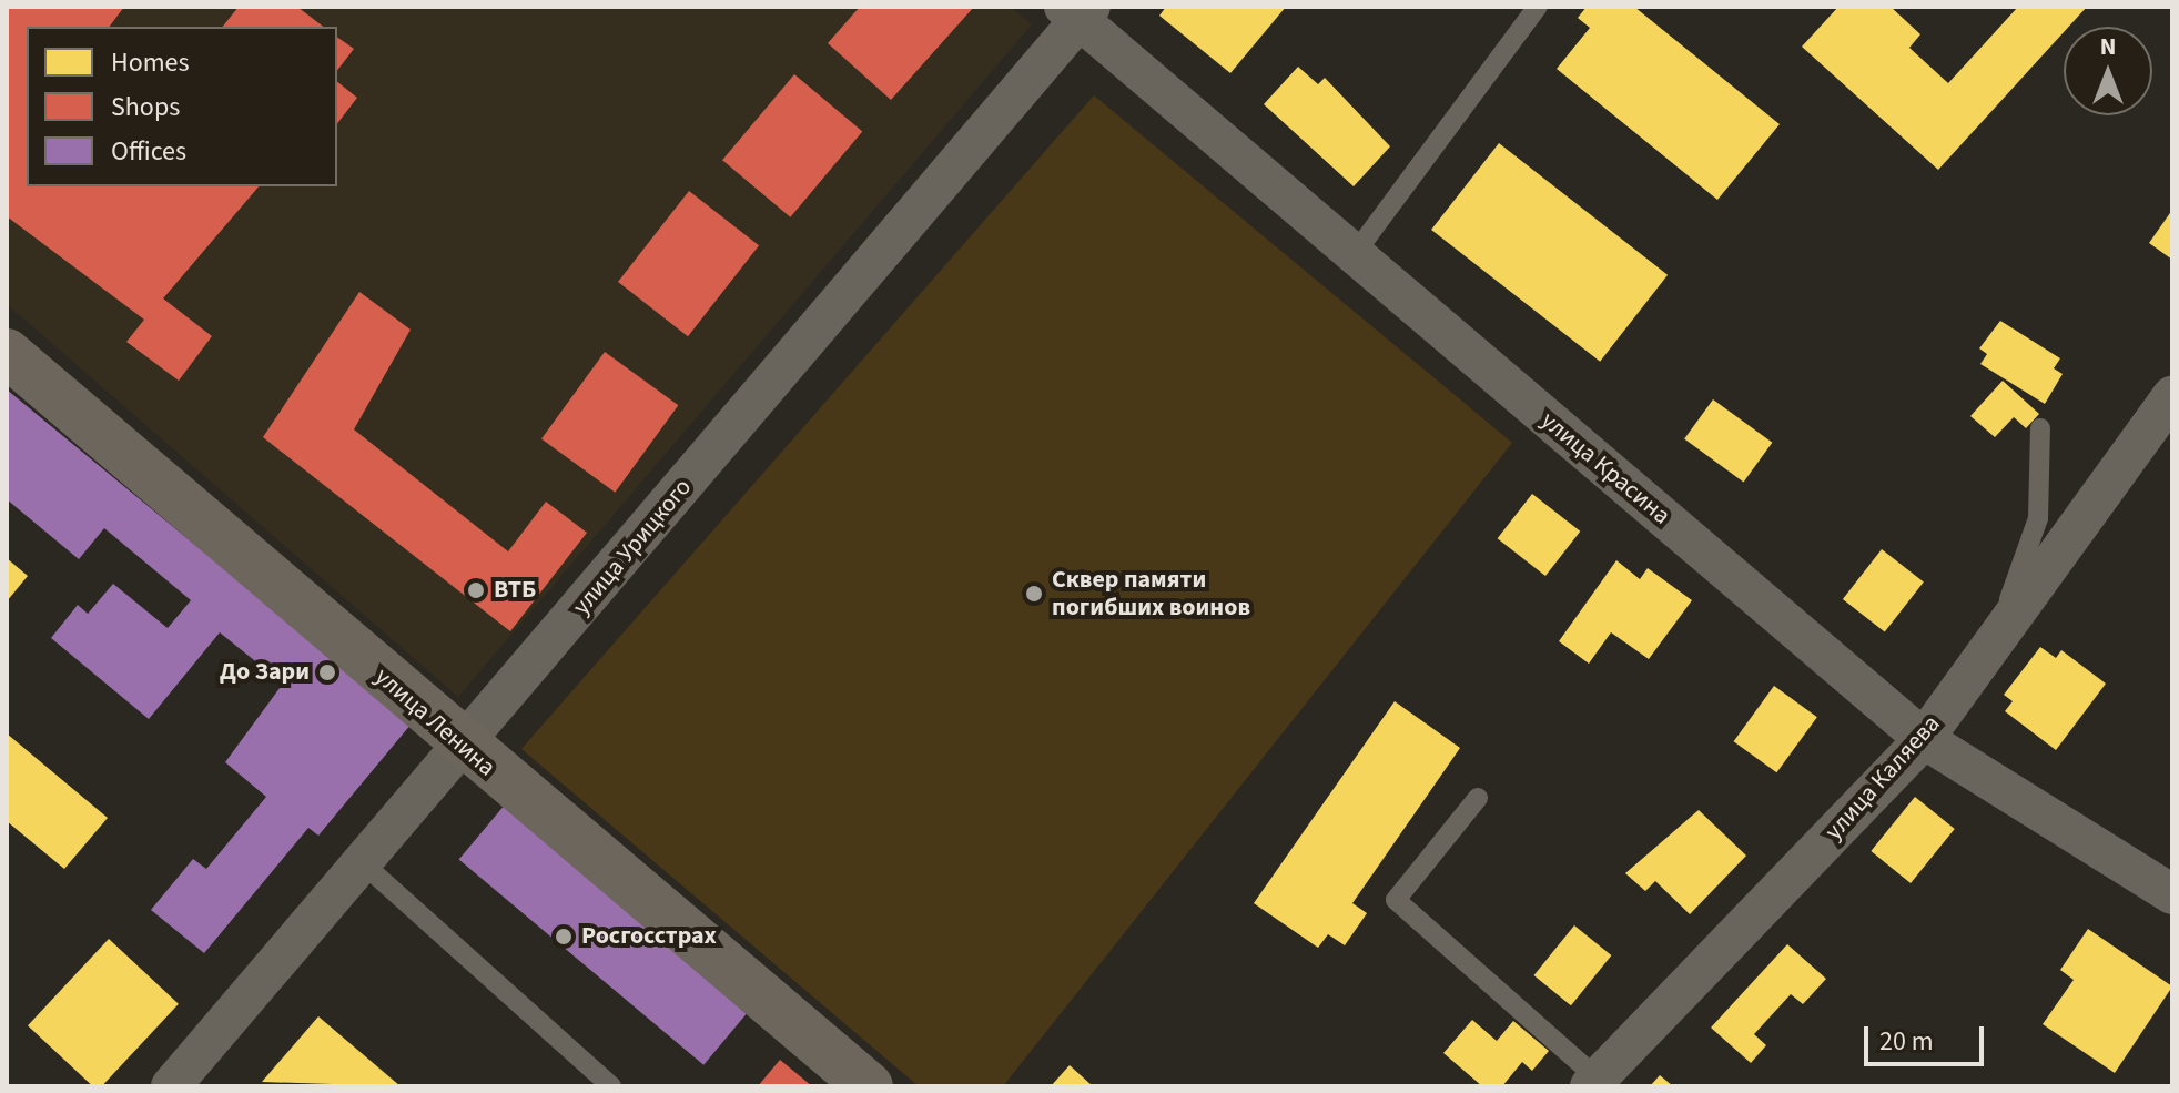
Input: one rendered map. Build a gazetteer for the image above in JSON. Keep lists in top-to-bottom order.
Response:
{
  "streets": {
    "main road": ["улица Ленина"],
    "street": ["улица Красина", "улица Урицкого", "улица Каляева"]
  },
  "crossings": [
    ["улица Красина", "улица Урицкого"],
    ["улица Красина", "улица Каляева"],
    ["улица Урицкого", "улица Ленина"]
  ],
  "places": [
    "ВТБ",
    "Сквер памяти погибших воинов",
    "До Зари",
    "Росгосстрах"
  ],
  "legend": ["Homes", "Shops", "Offices"],
  "scale_bar": "20 m",
  "north": "top"
}
